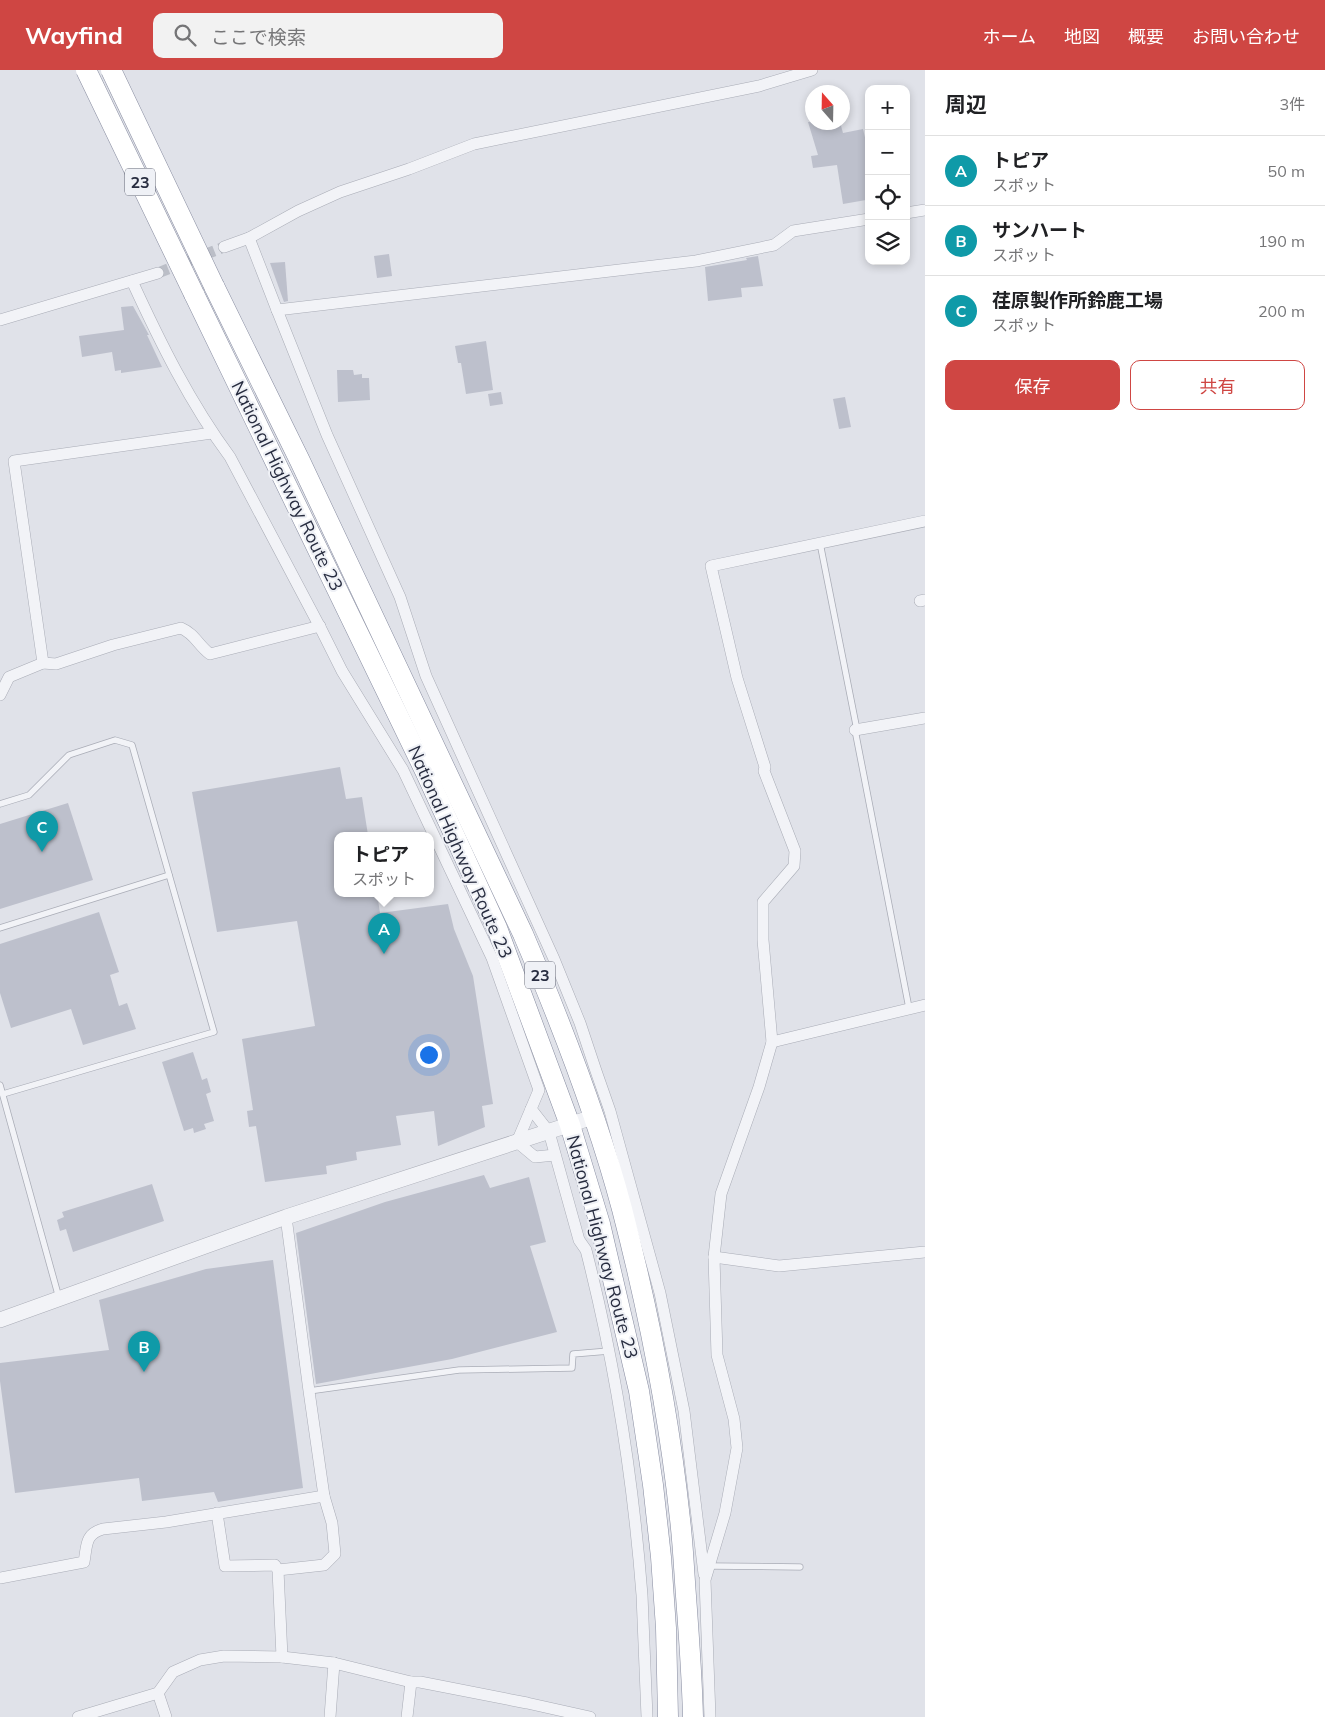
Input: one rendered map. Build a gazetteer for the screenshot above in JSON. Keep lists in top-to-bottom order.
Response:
{
  "streets": {
    "highway": ["23", "National Highway Route 23"]
  },
  "north": "top",
  "page": {
    "header": "Wayfind",
    "search": "ここで検索",
    "nav": [
      "ホーム",
      "地図",
      "概要",
      "お問い合わせ"
    ],
    "heading": ["周辺", "3件"],
    "map_buttons": ["+", "−"],
    "list": [
      {
        "mark": "A",
        "name": "トピア",
        "note": "スポット",
        "value": "50 m"
      },
      {
        "mark": "B",
        "name": "サンハート",
        "note": "スポット",
        "value": "190 m"
      },
      {
        "mark": "C",
        "name": "荏原製作所鈴鹿工場",
        "note": "スポット",
        "value": "200 m"
      }
    ],
    "buttons": ["保存", "共有"],
    "pins": ["C", "A", "B"],
    "popup": ["トピア", "スポット"]
  }
}
